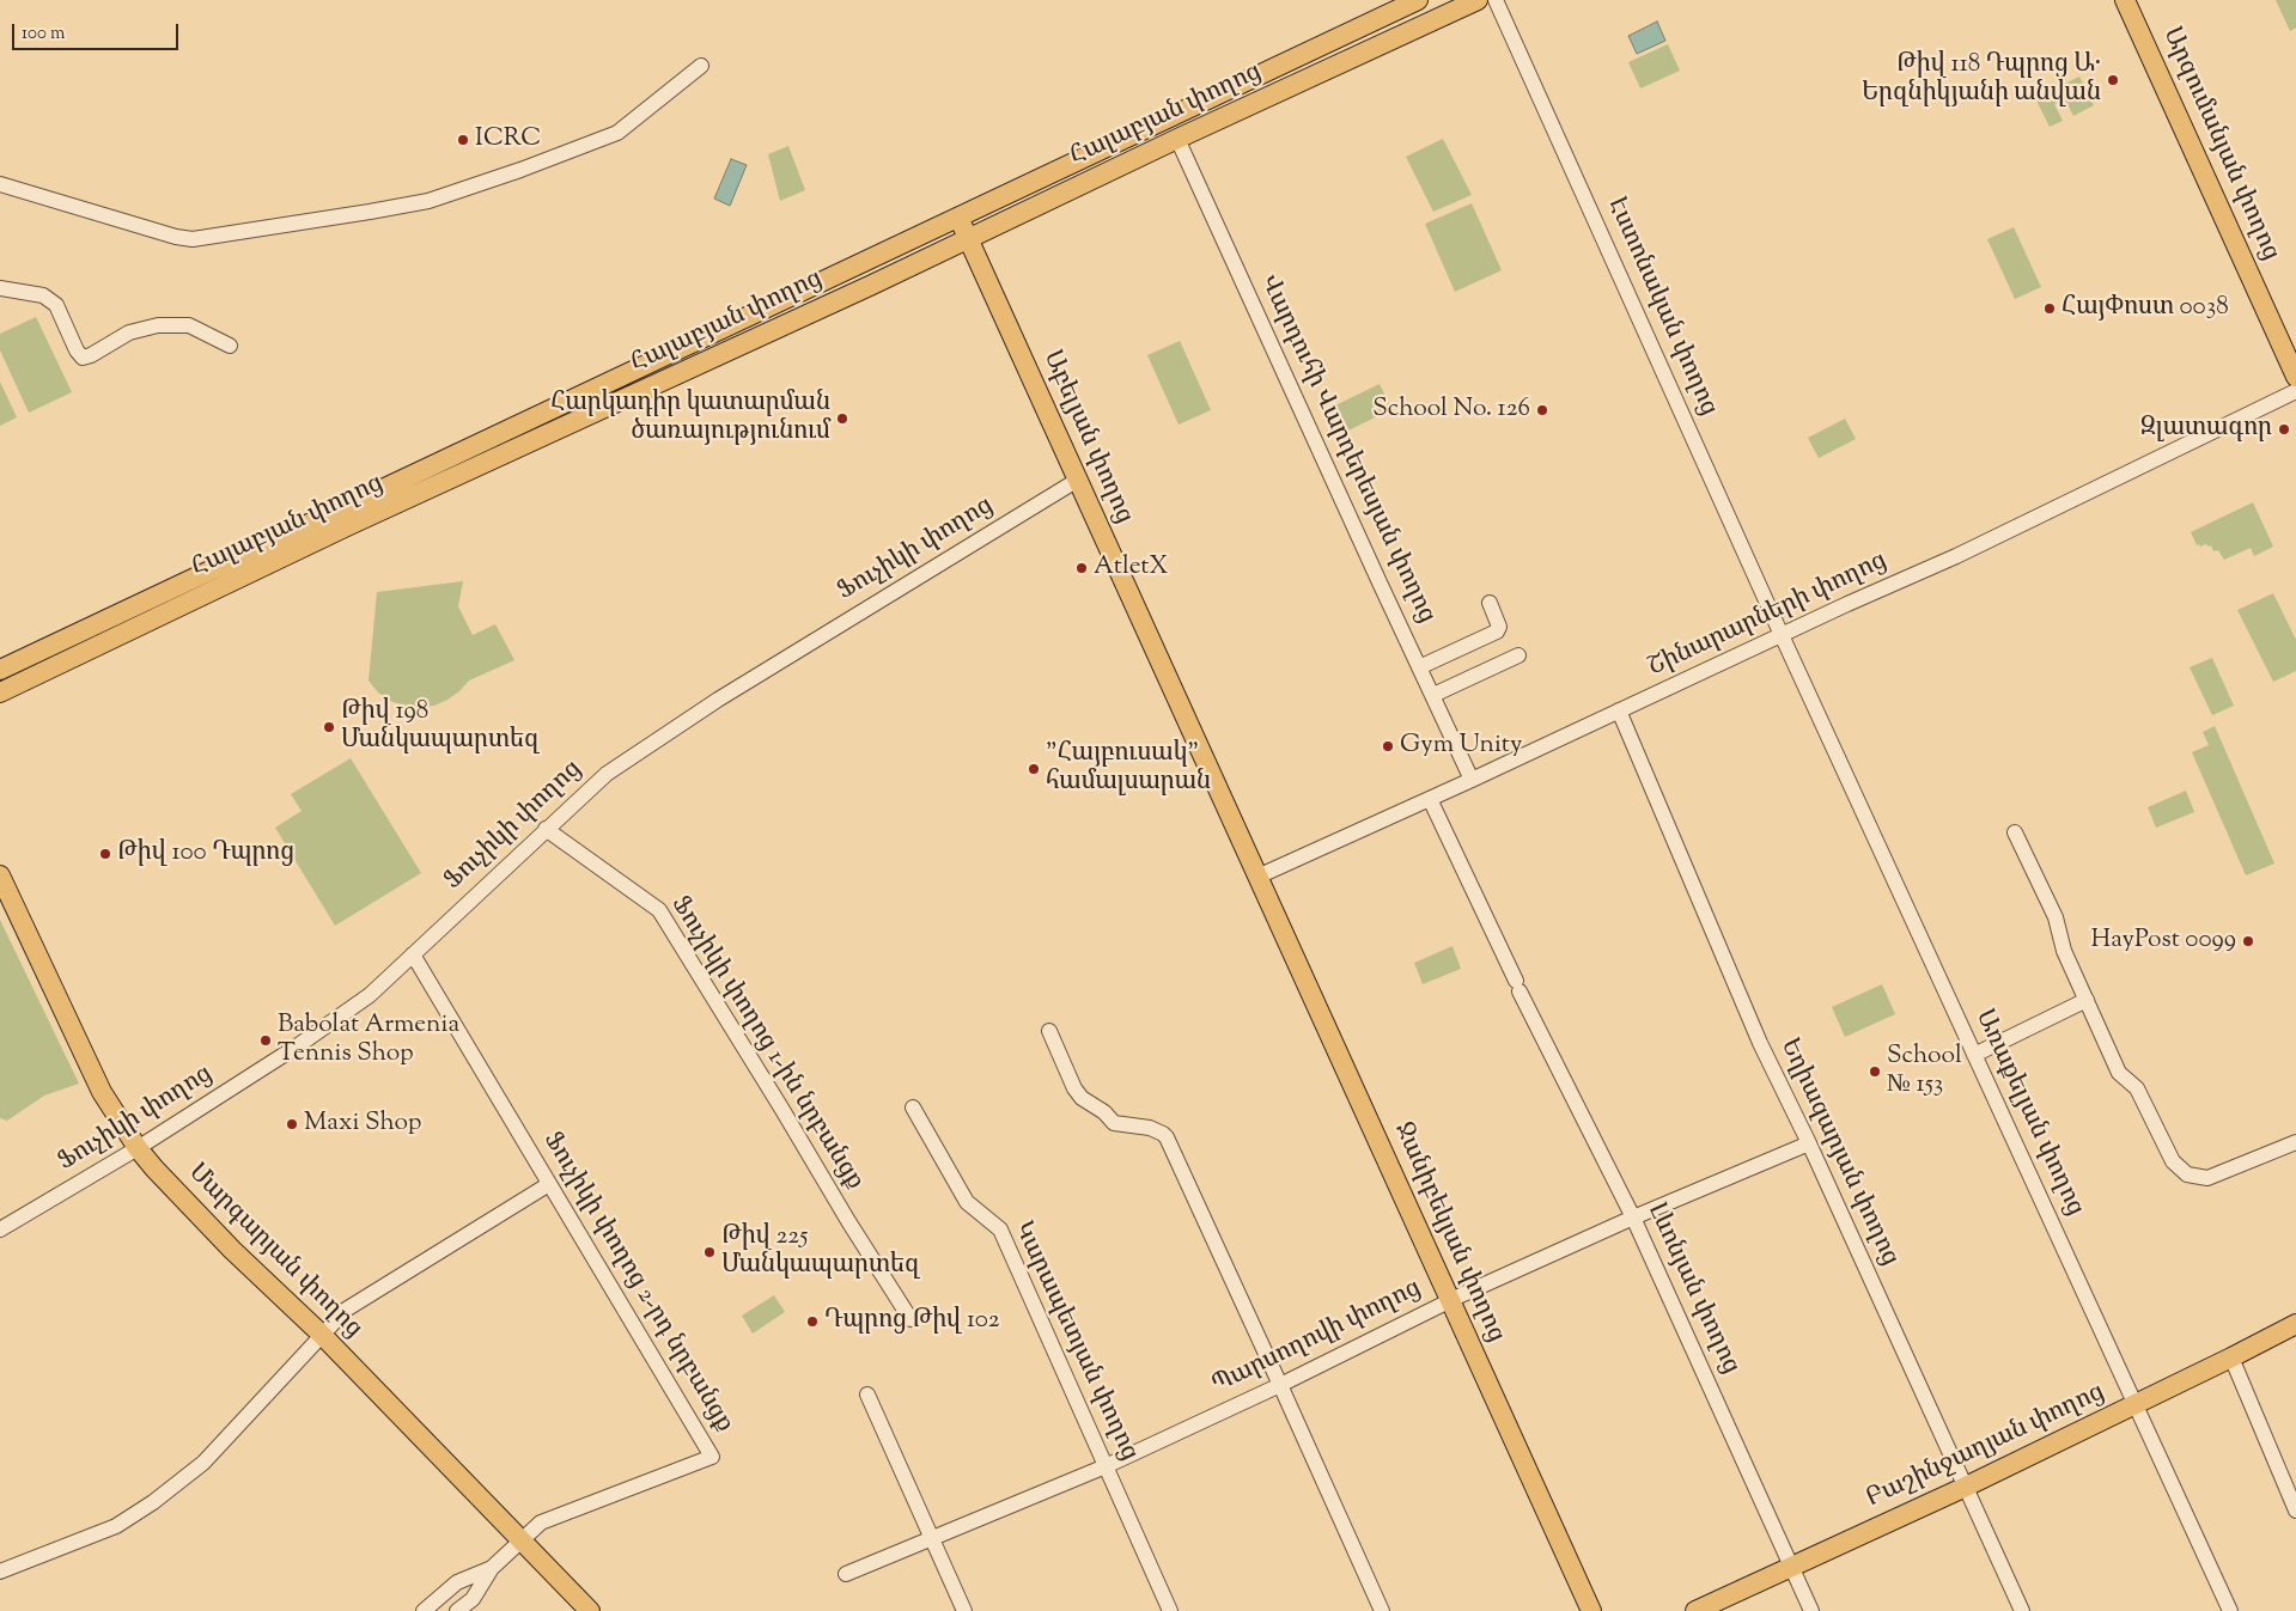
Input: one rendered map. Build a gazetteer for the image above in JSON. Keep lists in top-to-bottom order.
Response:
{
  "streets": {
    "main road": [
      "Հալաբյան փողոց",
      "Արզումանյան փողոց",
      "Աբելյան փողոց",
      "Ջանիբեկյան փողոց",
      "Մարգարյան փողոց",
      "Բաշինջաղյան փողոց"
    ],
    "street": [
      "Էստոնական փողոց",
      "Վարդուհի Վարդերեսյան փողոց",
      "Ֆուչիկի փողոց",
      "Շինարարների փողոց",
      "Ֆուչիկի փողոց 1-ին նրբանցք",
      "Առաքելյան փողոց",
      "Եղիազարյան փողոց",
      "Ֆուչիկի փողոց 2-րդ նրբանցք",
      "Լևոնյան փողոց",
      "Պարսողովի փողոց",
      "Կարապետյան փողոց"
    ]
  },
  "crossings": [
    ["Հալաբյան փողոց", "Աբելյան փողոց"],
    ["Հալաբյան փողոց", "Վարդուհի Վարդերեսյան փողոց"],
    ["Էստոնական փողոց", "Շինարարների փողոց"],
    ["Էստոնական փողոց", "Առաքելյան փողոց"],
    ["Աբելյան փողոց", "Ֆուչիկի փողոց"],
    ["Աբելյան փողոց", "Շինարարների փողոց"],
    ["Աբելյան փողոց", "Ջանիբեկյան փողոց"],
    ["Վարդուհի Վարդերեսյան փողոց", "Շինարարների փողոց"],
    ["Ֆուչիկի փողոց", "Ֆուչիկի փողոց 1-ին նրբանցք"],
    ["Ֆուչիկի փողոց", "Մարգարյան փողոց"],
    ["Ֆուչիկի փողոց", "Ֆուչիկի փողոց 2-րդ նրբանցք"],
    ["Շինարարների փողոց", "Առաքելյան փողոց"],
    ["Շինարարների փողոց", "Եղիազարյան փողոց"],
    ["Շինարարների փողոց", "Ջանիբեկյան փողոց"],
    ["Շինարարների փողոց", "Լևոնյան փողոց"],
    ["Առաքելյան փողոց", "Բաշինջաղյան փողոց"],
    ["Եղիազարյան փողոց", "Պարսողովի փողոց"],
    ["Եղիազարյան փողոց", "Բաշինջաղյան փողոց"],
    ["Ջանիբեկյան փողոց", "Պարսողովի փողոց"],
    ["Մարգարյան փողոց", "Ֆուչիկի փողոց 2-րդ նրբանցք"],
    ["Լևոնյան փողոց", "Պարսողովի փողոց"],
    ["Լևոնյան փողոց", "Բաշինջաղյան փողոց"],
    ["Պարսողովի փողոց", "Կարապետյան փողոց"]
  ],
  "places": [
    "Թիվ 118 Դպրոց Ա․ Երզնիկյանի անվան",
    "ICRC",
    "ՀայՓոստ 0038",
    "School No. 126",
    "Հարկադիր կատարման ծառայությունում",
    "Զլատագոր",
    "AtletX",
    "Թիվ 198 Մանկապարտեզ",
    "Gym Unity",
    "\"Հայբուսակ\" համալսարան",
    "Թիվ 100 Դպրոց",
    "HayPost 0099",
    "Babolat Armenia Tennis Shop",
    "School № 153",
    "Maxi Shop",
    "Թիվ 225 Մանկապարտեզ",
    "Դպրոց Թիվ 102"
  ],
  "scale_bar": "100 m"
}
